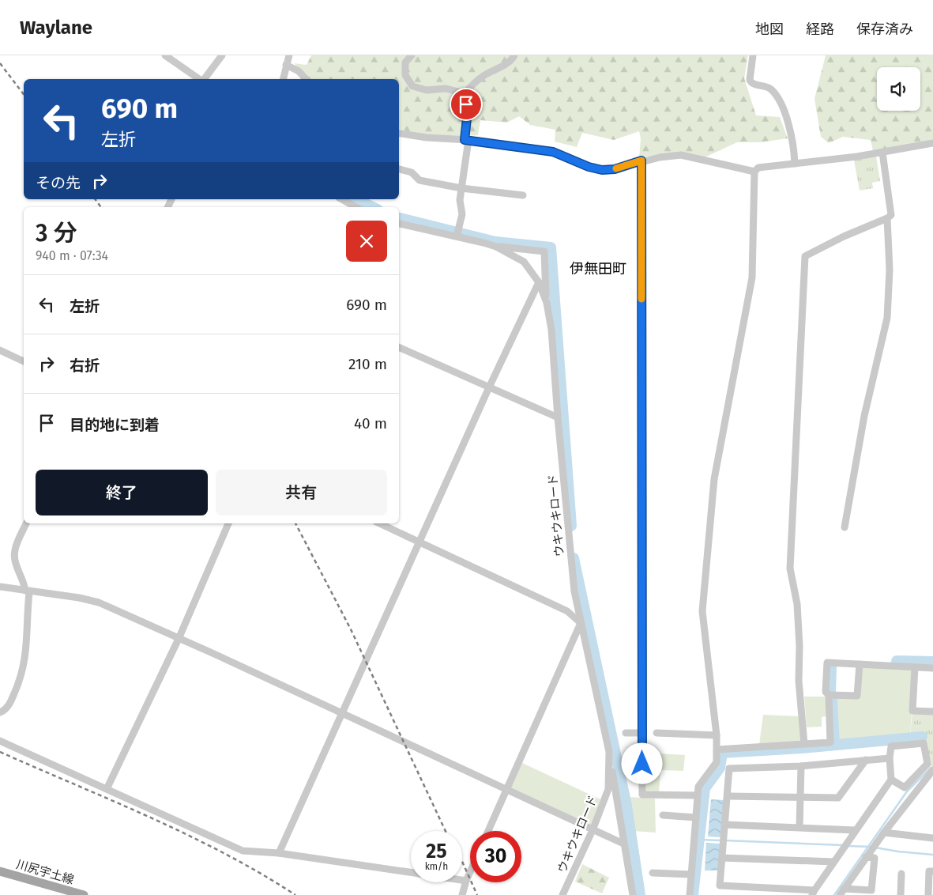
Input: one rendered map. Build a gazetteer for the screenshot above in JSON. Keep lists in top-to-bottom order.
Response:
{
  "streets": {
    "main road": ["川尻宇土線"],
    "street": ["ウキウキロード"]
  },
  "districts": ["伊無田町"],
  "page": {
    "header": "Waylane",
    "nav": ["地図", "経路", "保存済み"],
    "turn": ["690 m", "左折"],
    "then": "その先",
    "heading": ["3 分", "940 m · 07:34"],
    "list": [
      {
        "name": "左折",
        "value": "690 m"
      },
      {
        "name": "右折",
        "value": "210 m"
      },
      {
        "name": "目的地に到着",
        "value": "40 m"
      }
    ],
    "buttons": ["終了", "共有"],
    "speed": "25 km/h",
    "limit": "30"
  }
}
